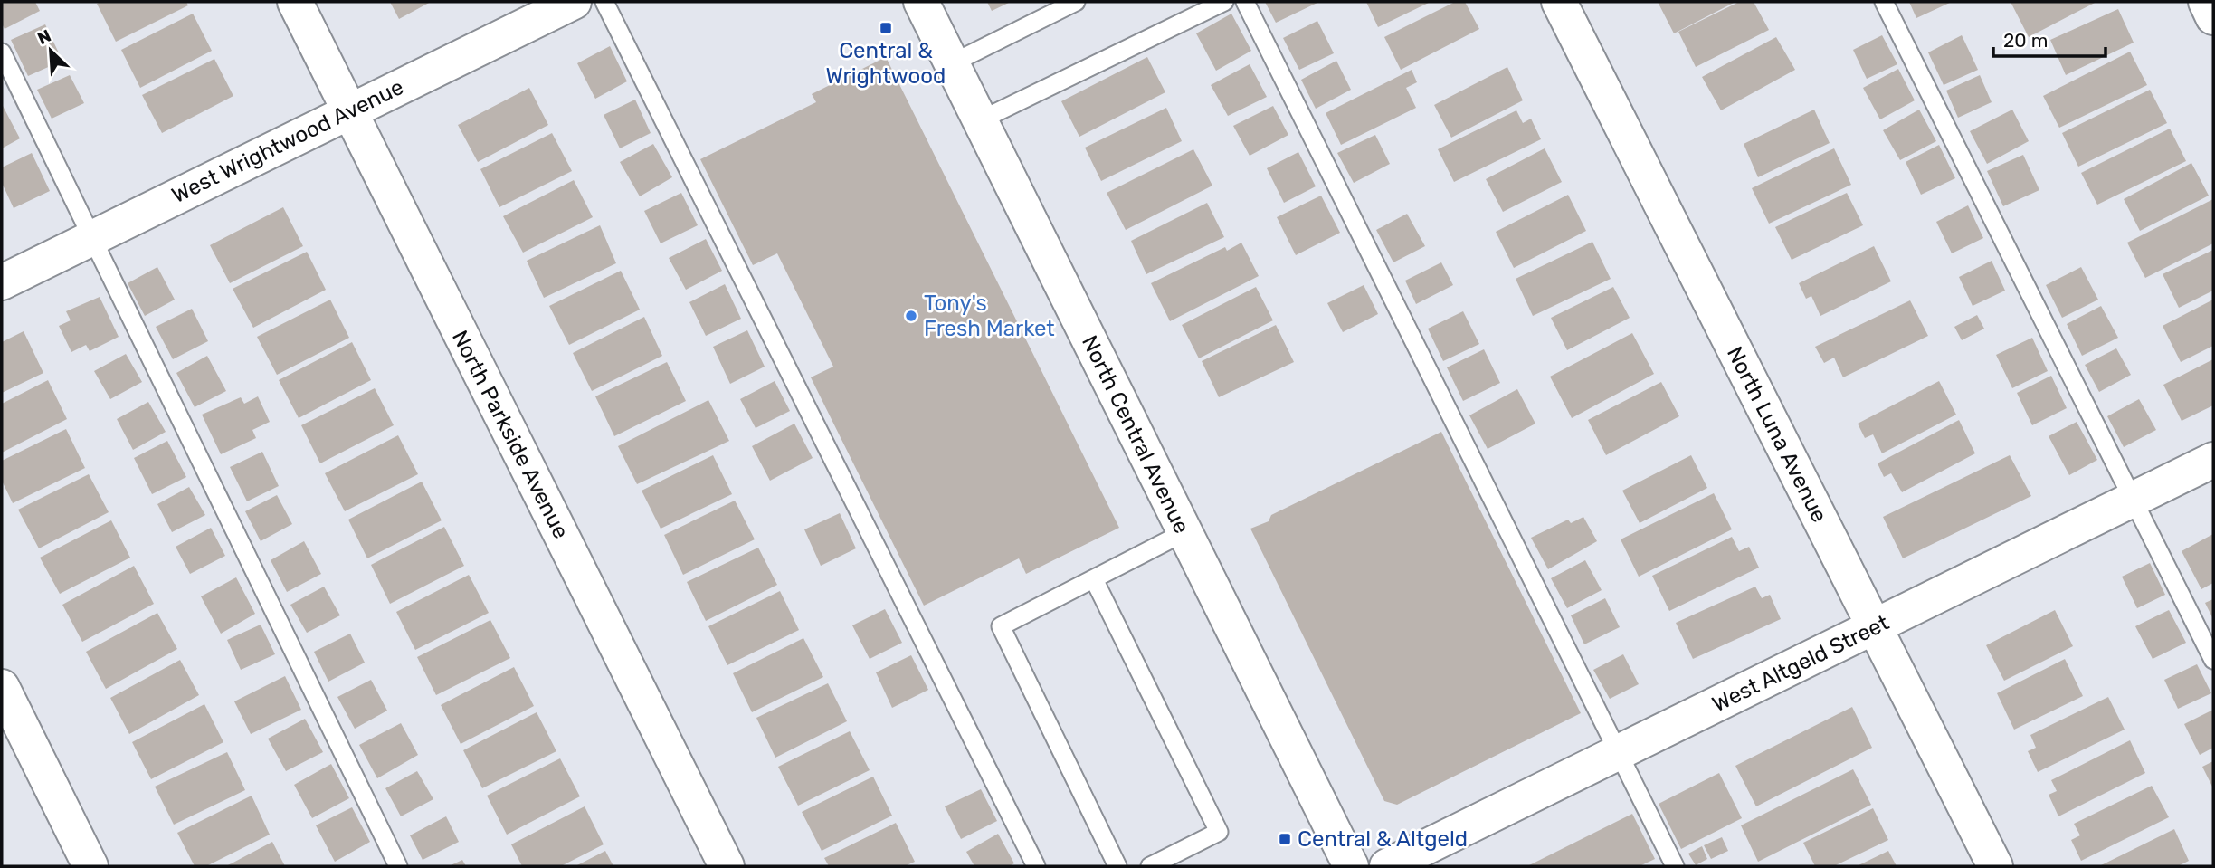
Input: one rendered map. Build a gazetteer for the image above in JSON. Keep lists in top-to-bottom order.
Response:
{
  "streets": {
    "street": [
      "West Wrightwood Avenue",
      "North Parkside Avenue",
      "North Central Avenue",
      "North Luna Avenue",
      "West Altgeld Street"
    ]
  },
  "crossings": [
    ["West Wrightwood Avenue", "North Parkside Avenue"],
    ["North Luna Avenue", "West Altgeld Street"]
  ],
  "places": {
    "transit": ["Central & Wrightwood", "Central & Altgeld"],
    "other": ["Tony's Fresh Market"]
  },
  "scale_bar": "20 m",
  "north": "top left"
}
